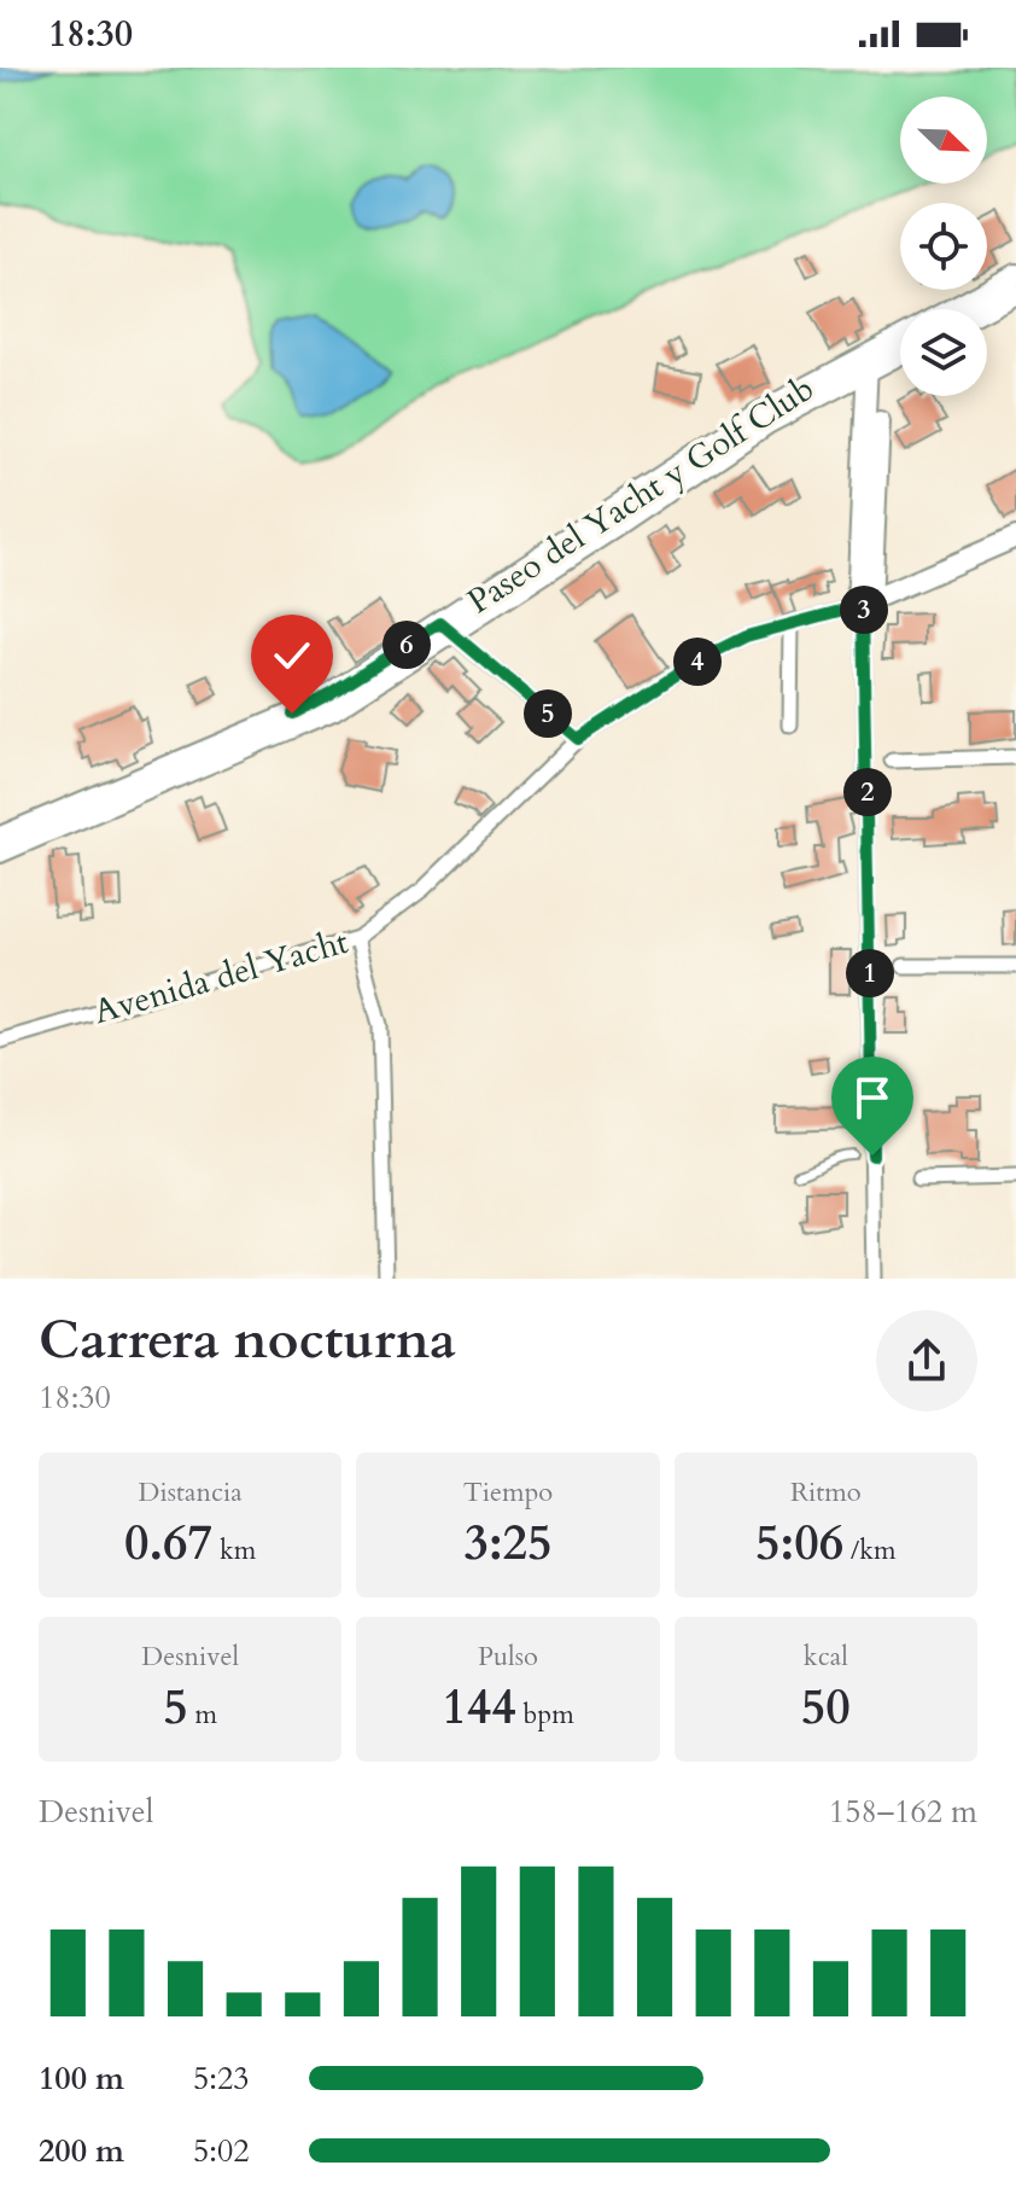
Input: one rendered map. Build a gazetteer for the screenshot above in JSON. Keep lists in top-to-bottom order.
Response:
{
  "streets": {
    "main road": ["Paseo del Yacht y Golf Club", "Avenida del Yacht"]
  },
  "north": "bottom right",
  "page": {
    "status": "18:30",
    "pins": [
      "3",
      "6",
      "4",
      "5",
      "2",
      "1"
    ],
    "heading": ["Carrera nocturna", "18:30"],
    "stats": [
      ["Distancia", "0.67 km"],
      ["Tiempo", "3:25"],
      ["Ritmo", "5:06 /km"],
      ["Desnivel", "5 m"],
      ["Pulso", "144 bpm"],
      ["kcal", "50"]
    ],
    "chart": ["Desnivel", "158–162 m"],
    "list": [
      {
        "name": "100 m",
        "note": "5:23"
      },
      {
        "name": "200 m",
        "note": "5:02"
      }
    ]
  }
}
